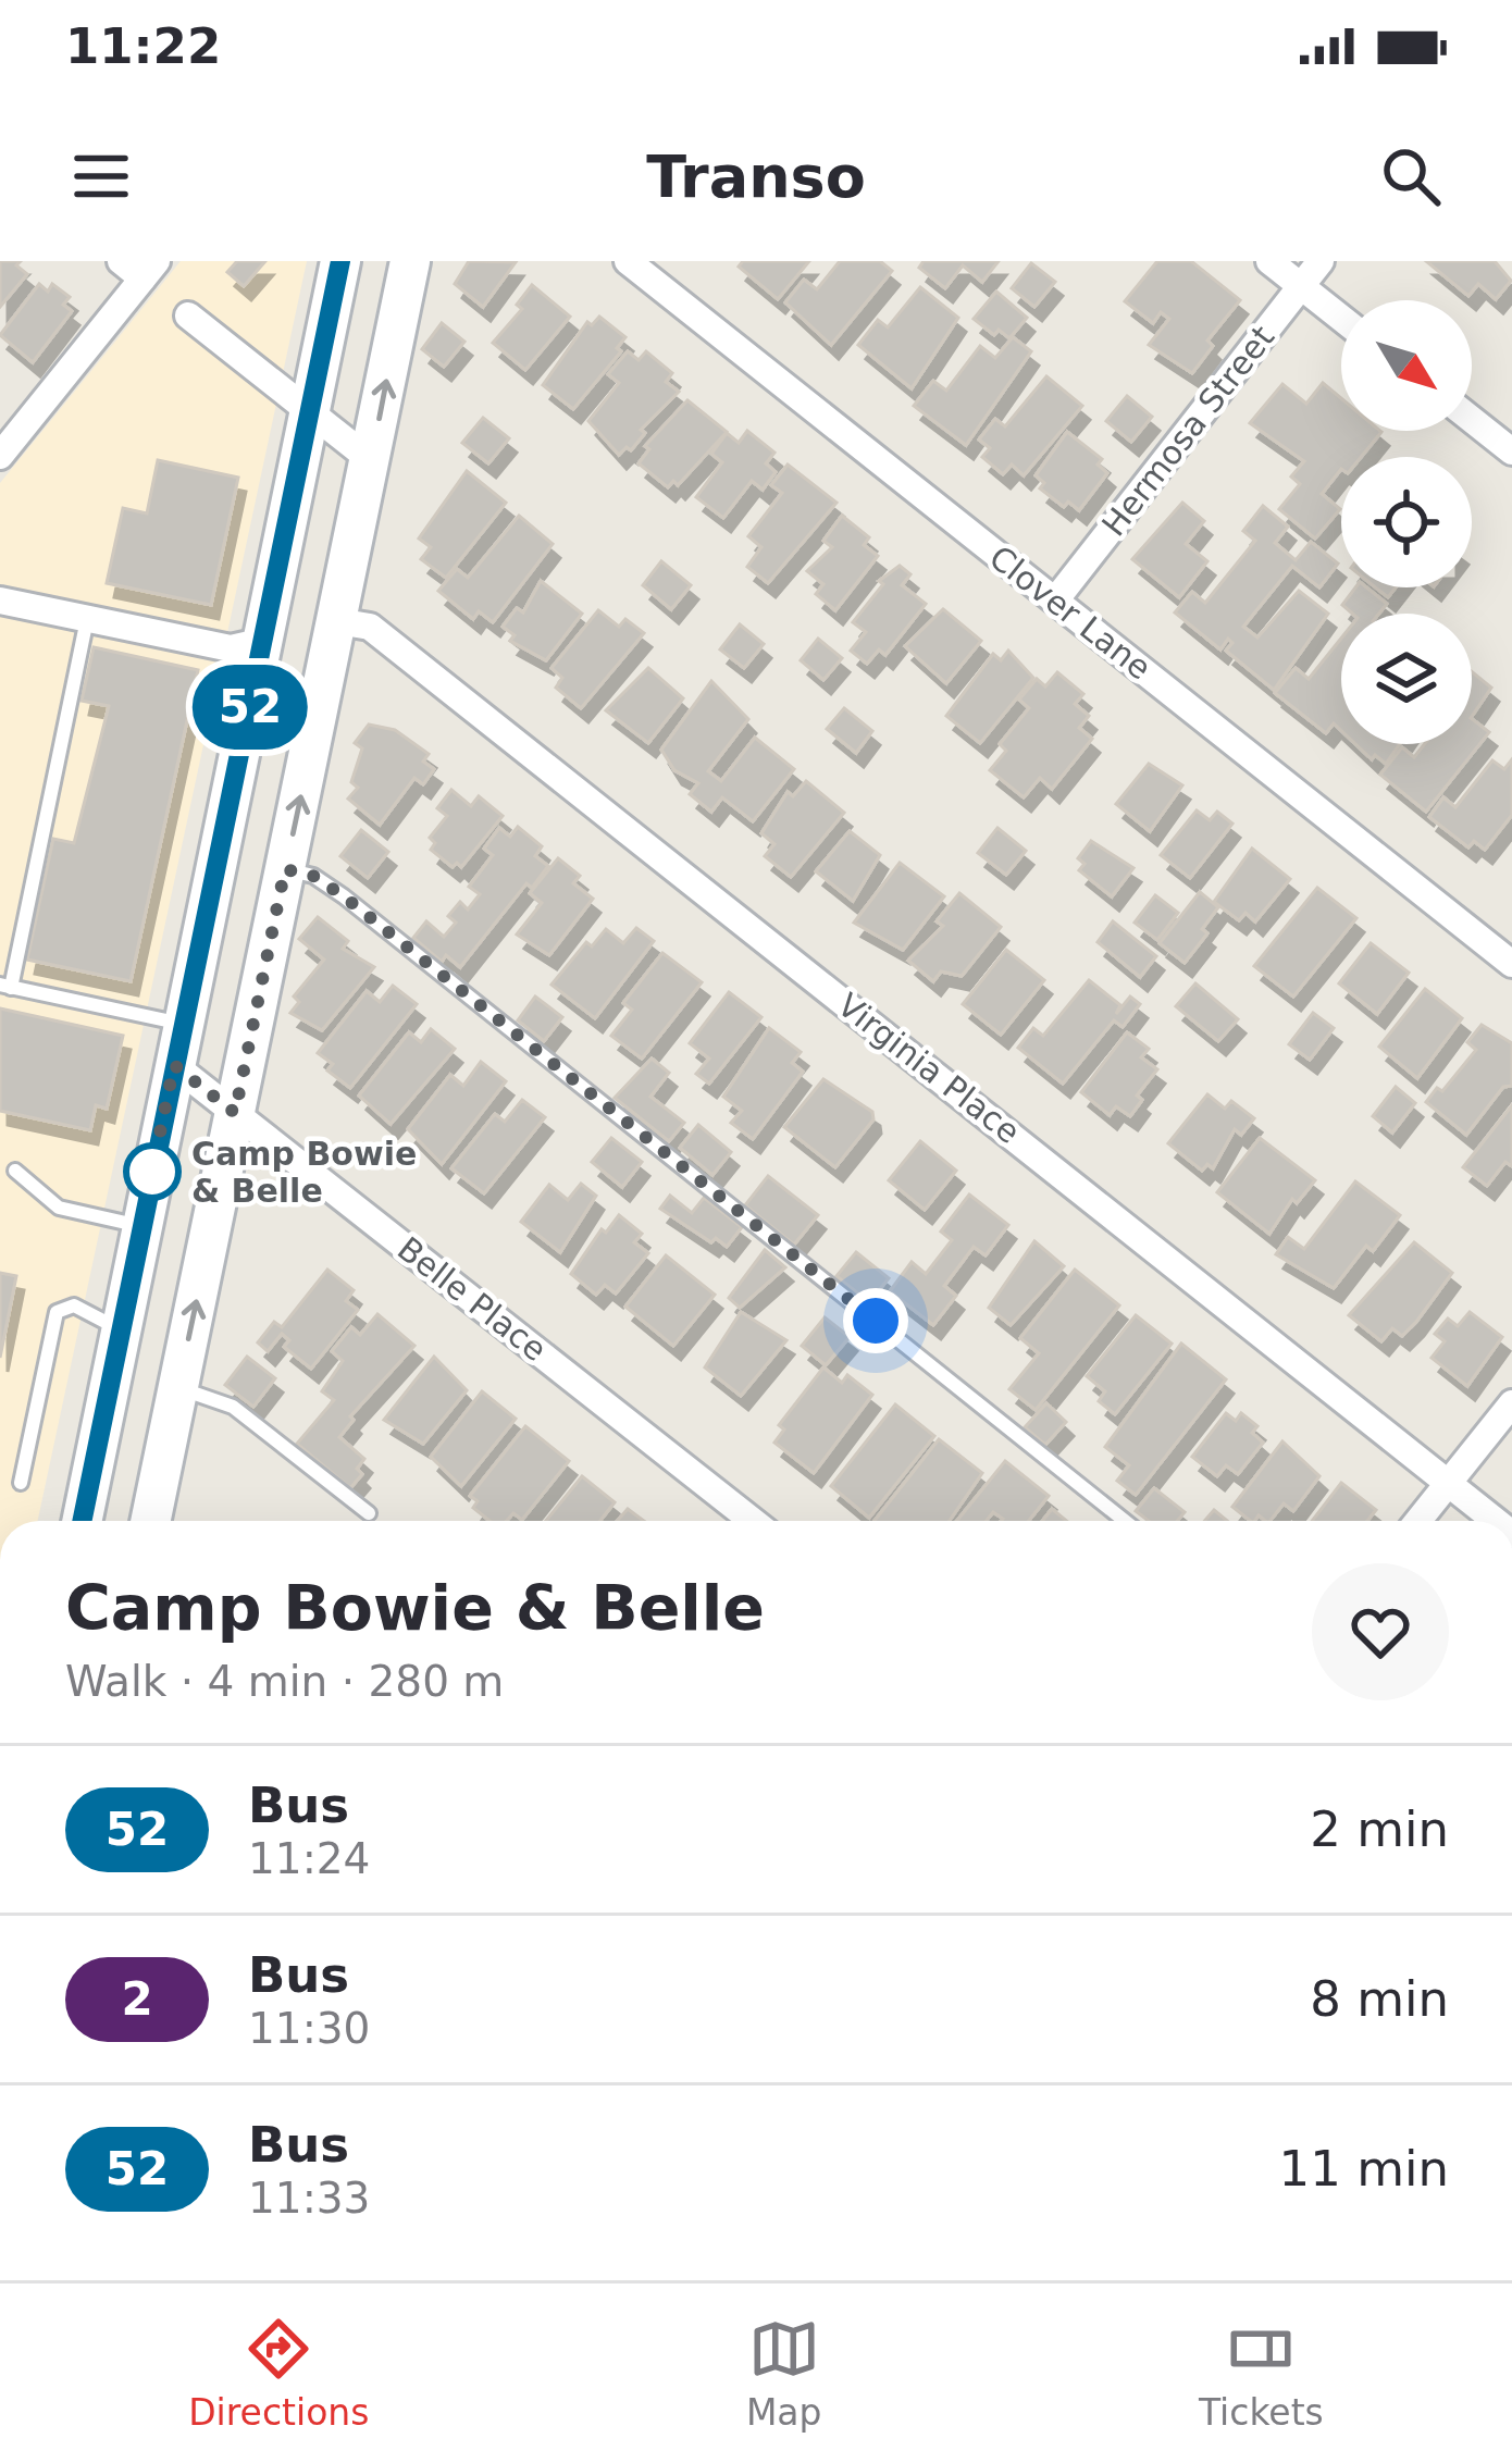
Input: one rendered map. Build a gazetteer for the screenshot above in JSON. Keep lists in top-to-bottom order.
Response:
{
  "streets": {
    "street": [
      "Hermosa Street",
      "Clover Lane",
      "Virginia Place",
      "Belle Place"
    ]
  },
  "crossings": [
    ["Hermosa Street", "Clover Lane"]
  ],
  "places": ["Camp Bowie & Belle"],
  "lines": ["bus line 52"],
  "north": "bottom right",
  "page": {
    "status": "11:22",
    "header": "Transo",
    "on_map": "52",
    "heading": ["Camp Bowie & Belle", "Walk · 4 min · 280 m"],
    "list": [
      {
        "mark": "52",
        "name": "Bus",
        "note": "11:24",
        "value": "2 min"
      },
      {
        "mark": "2",
        "name": "Bus",
        "note": "11:30",
        "value": "8 min"
      },
      {
        "mark": "52",
        "name": "Bus",
        "note": "11:33",
        "value": "11 min"
      }
    ],
    "tabs": ["Directions", "Map", "Tickets"]
  }
}
